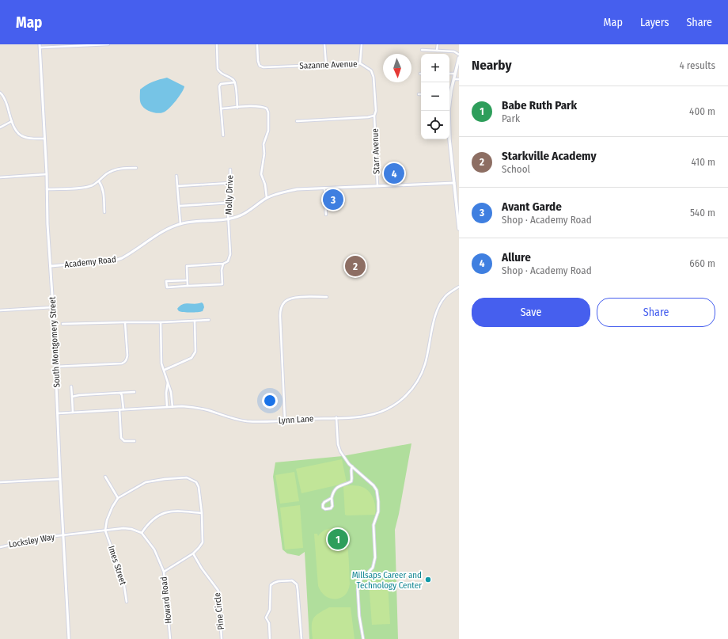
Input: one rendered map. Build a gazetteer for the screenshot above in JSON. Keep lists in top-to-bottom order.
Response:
{
  "streets": {
    "street": [
      "Sazanne Avenue",
      "Starr Avenue",
      "Molly Drive",
      "Academy Road",
      "South Montgomery Street",
      "Lynn Lane",
      "Locksley Way",
      "Imes Street",
      "Howard Road",
      "Pine Circle"
    ]
  },
  "crossings": [
    ["Sazanne Avenue", "Starr Avenue"],
    ["Starr Avenue", "Academy Road"],
    ["Molly Drive", "Academy Road"],
    ["Academy Road", "South Montgomery Street"],
    ["South Montgomery Street", "Lynn Lane"],
    ["South Montgomery Street", "Locksley Way"]
  ],
  "places": ["Millsaps Career and Technology Center"],
  "north": "bottom",
  "page": {
    "header": "Map",
    "nav": ["Map", "Layers", "Share"],
    "heading": ["Nearby", "4 results"],
    "map_buttons": ["+", "−"],
    "list": [
      {
        "mark": "1",
        "name": "Babe Ruth Park",
        "note": "Park",
        "value": "400 m"
      },
      {
        "mark": "2",
        "name": "Starkville Academy",
        "note": "School",
        "value": "410 m"
      },
      {
        "mark": "3",
        "name": "Avant Garde",
        "note": "Shop · Academy Road",
        "value": "540 m"
      },
      {
        "mark": "4",
        "name": "Allure",
        "note": "Shop · Academy Road",
        "value": "660 m"
      }
    ],
    "pins": [
      "4",
      "3",
      "2",
      "1"
    ],
    "buttons": ["Save", "Share"]
  }
}
